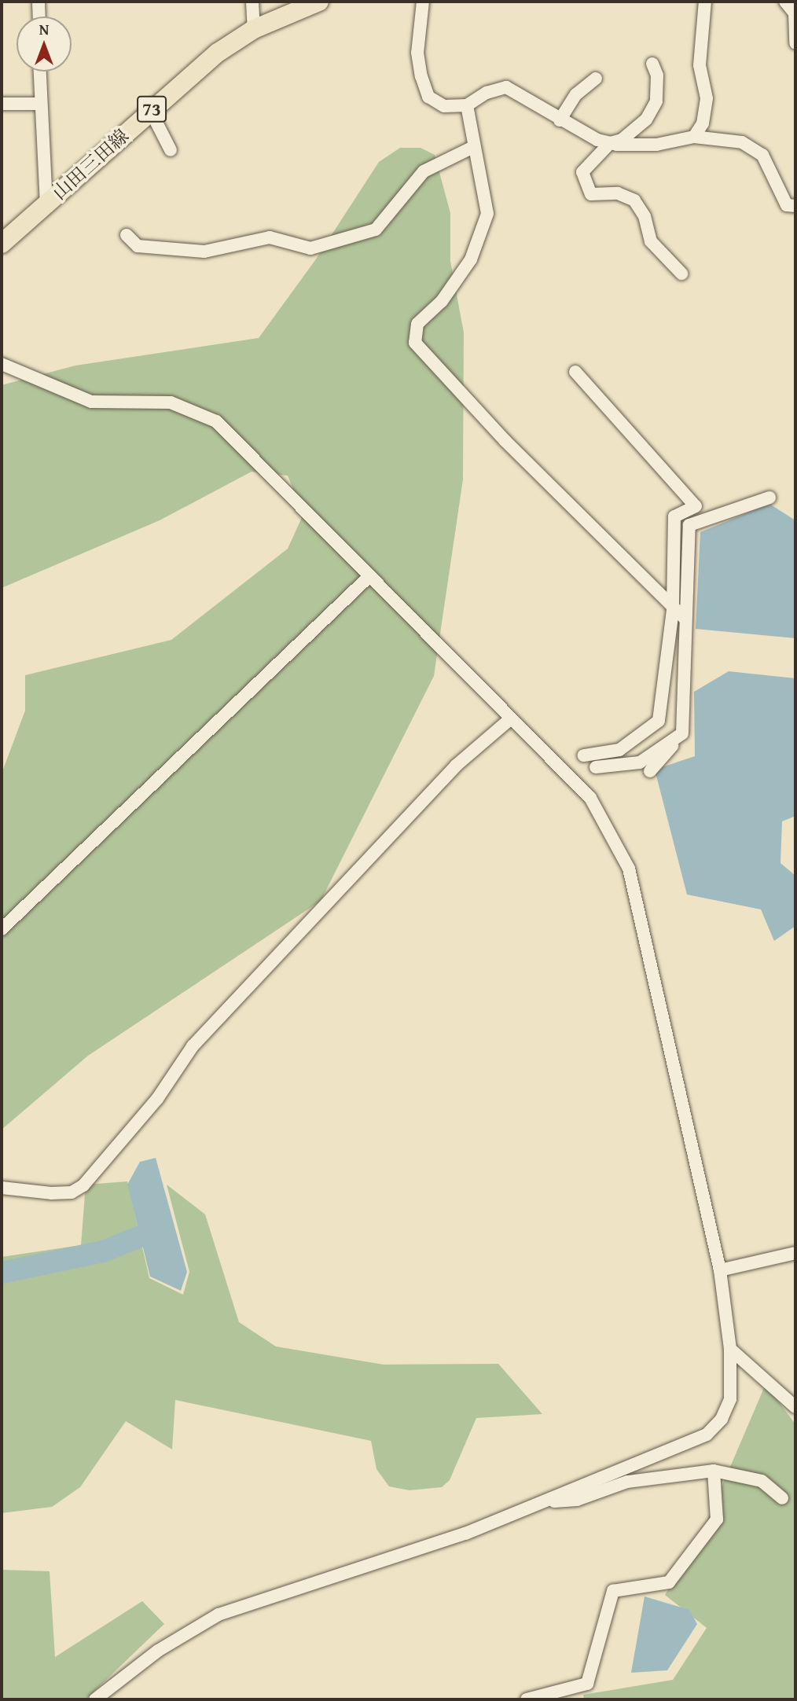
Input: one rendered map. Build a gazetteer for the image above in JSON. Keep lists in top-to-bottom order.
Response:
{
  "streets": {
    "main road": ["73", "山田三田線"]
  },
  "north": "top"
}
